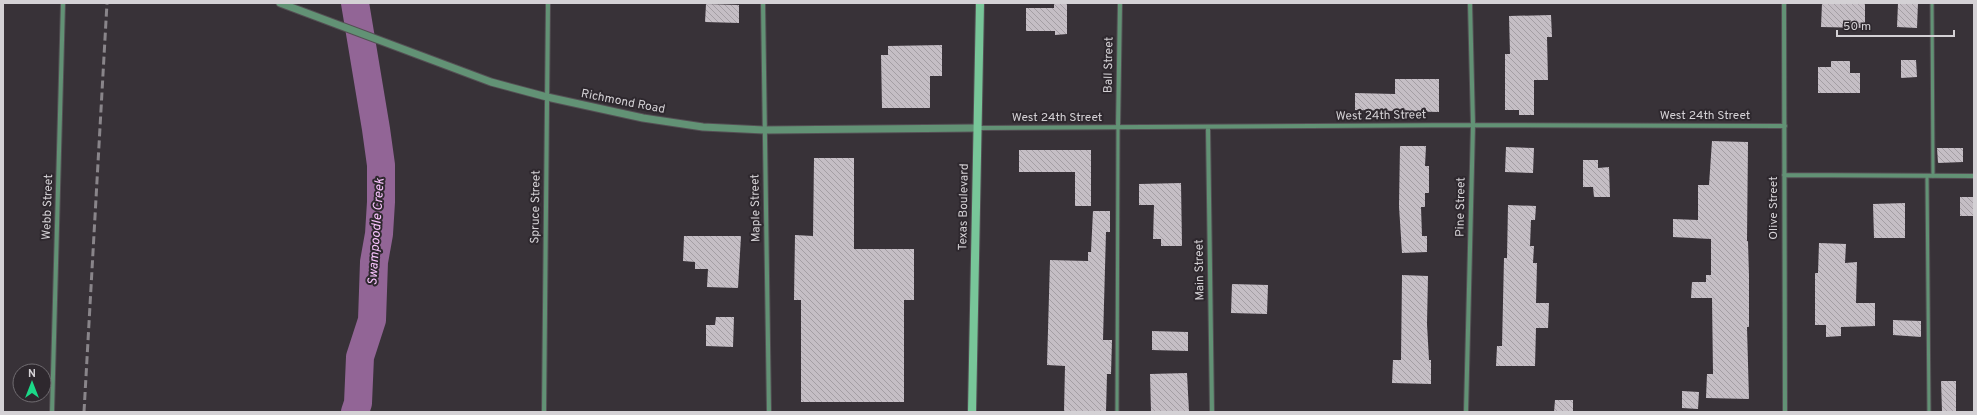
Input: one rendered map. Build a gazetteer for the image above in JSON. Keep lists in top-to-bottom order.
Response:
{
  "streets": {
    "main road": ["Texas Boulevard"],
    "street": [
      "Ball Street",
      "Richmond Road",
      "West 24th Street",
      "Webb Street",
      "Spruce Street",
      "Pine Street",
      "Maple Street",
      "Olive Street",
      "Main Street"
    ]
  },
  "crossings": [
    ["Ball Street", "West 24th Street"],
    ["Richmond Road", "West 24th Street"],
    ["Richmond Road", "Spruce Street"],
    ["Richmond Road", "Texas Boulevard"],
    ["Richmond Road", "Maple Street"],
    ["West 24th Street", "Texas Boulevard"],
    ["West 24th Street", "Pine Street"],
    ["West 24th Street", "Olive Street"],
    ["West 24th Street", "Main Street"]
  ],
  "water": ["Swampoodle Creek"],
  "scale_bar": "50 m",
  "north": "top"
}
